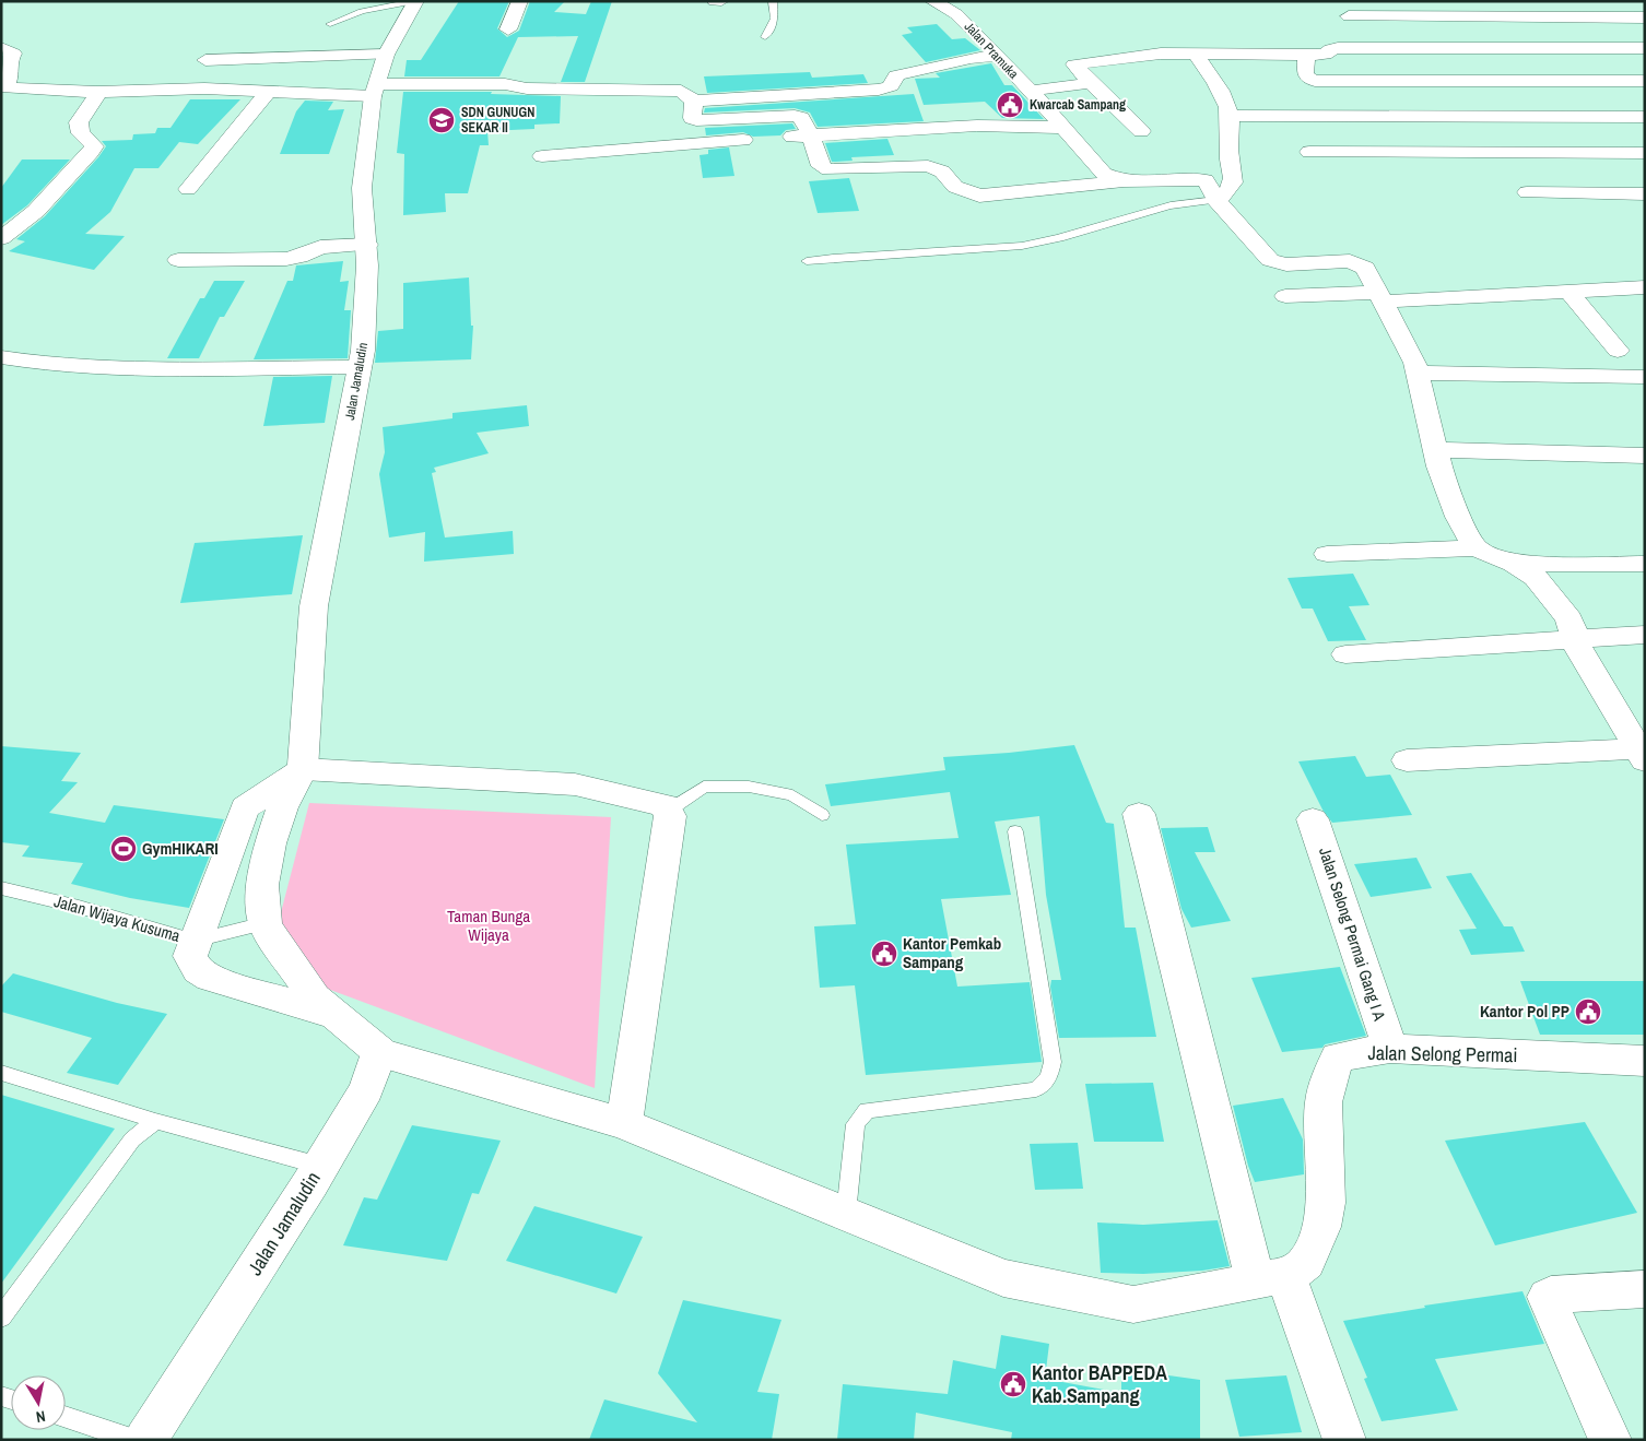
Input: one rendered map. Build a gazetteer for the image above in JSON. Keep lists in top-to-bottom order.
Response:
{
  "streets": {
    "street": [
      "Jalan Pramuka",
      "Jalan Jamaludin",
      "Jalan Selong Permai Gang I A",
      "Jalan Selong Permai"
    ],
    "lane": ["Jalan Wijaya Kusuma"]
  },
  "crossings": [
    ["Jalan Jamaludin", "Jalan Wijaya Kusuma"],
    ["Jalan Selong Permai Gang I A", "Jalan Selong Permai"]
  ],
  "parks": ["Taman Bunga Wijaya"],
  "places": {
    "public building": [
      "Kwarcab Sampang",
      "Kantor Pemkab Sampang",
      "Kantor Pol PP",
      "Kantor BAPPEDA Kab.Sampang"
    ],
    "school or university": ["SDN GUNUGN SEKAR II"],
    "sports": ["GymHIKARI"]
  },
  "north": "bottom"
}
